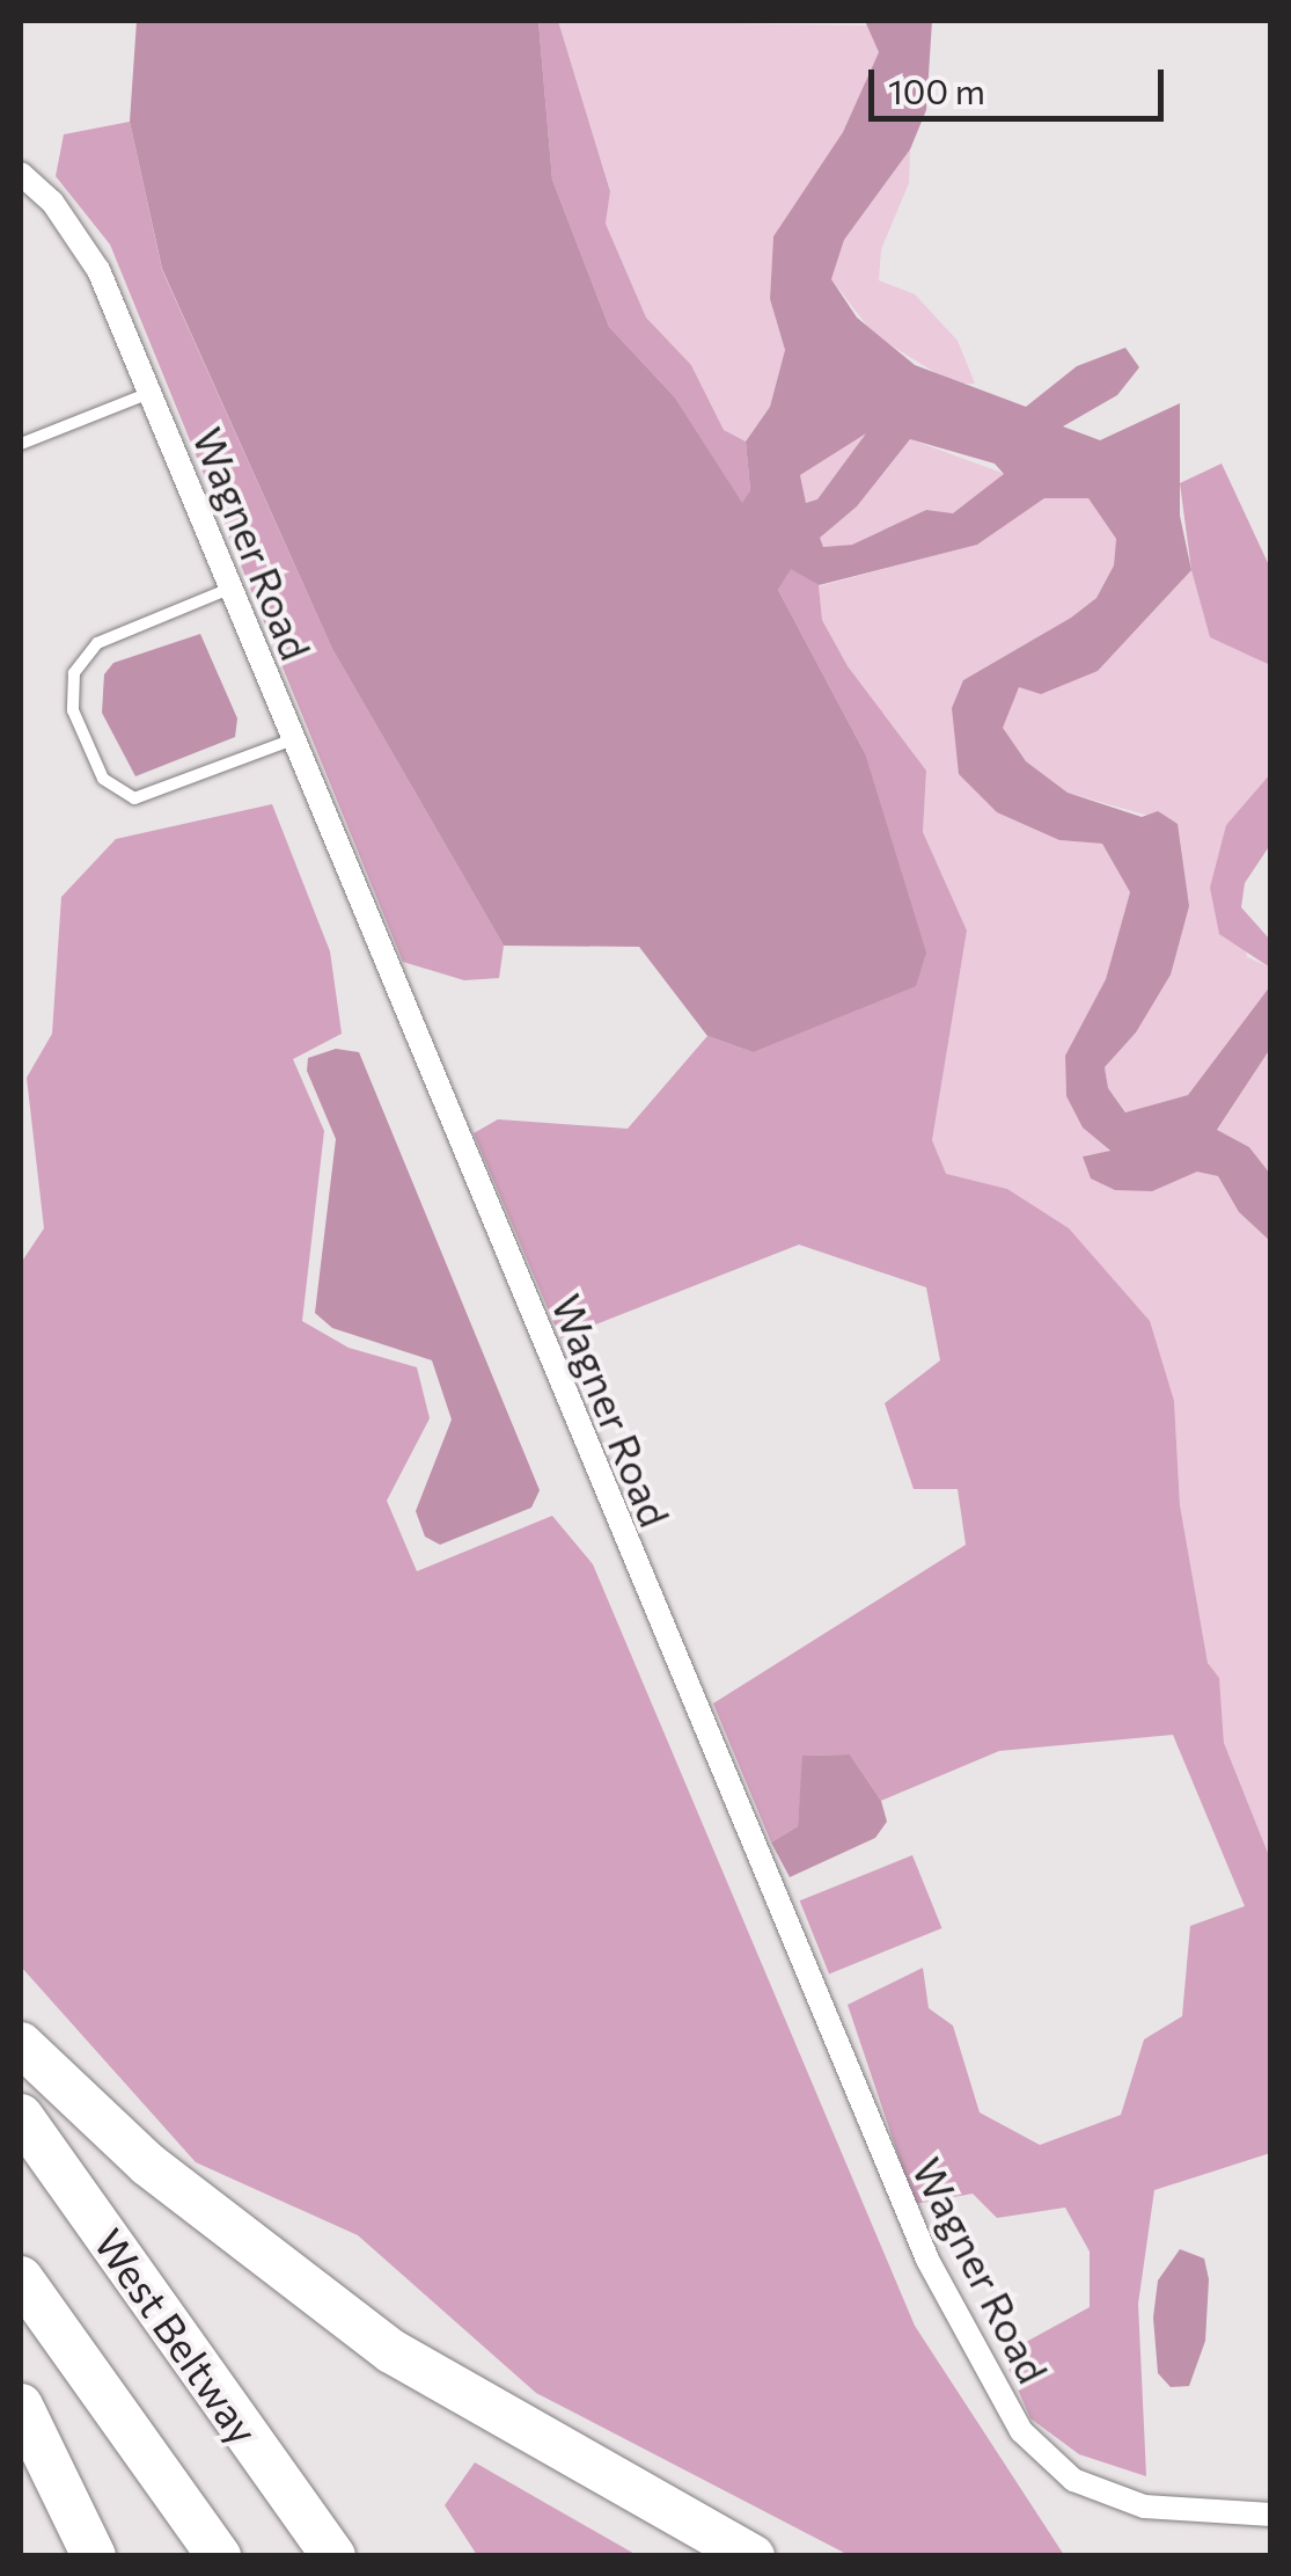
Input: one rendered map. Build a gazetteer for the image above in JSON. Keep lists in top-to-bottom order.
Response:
{
  "streets": {
    "highway": ["West Beltway"],
    "street": ["Wagner Road"]
  },
  "scale_bar": "100 m"
}
